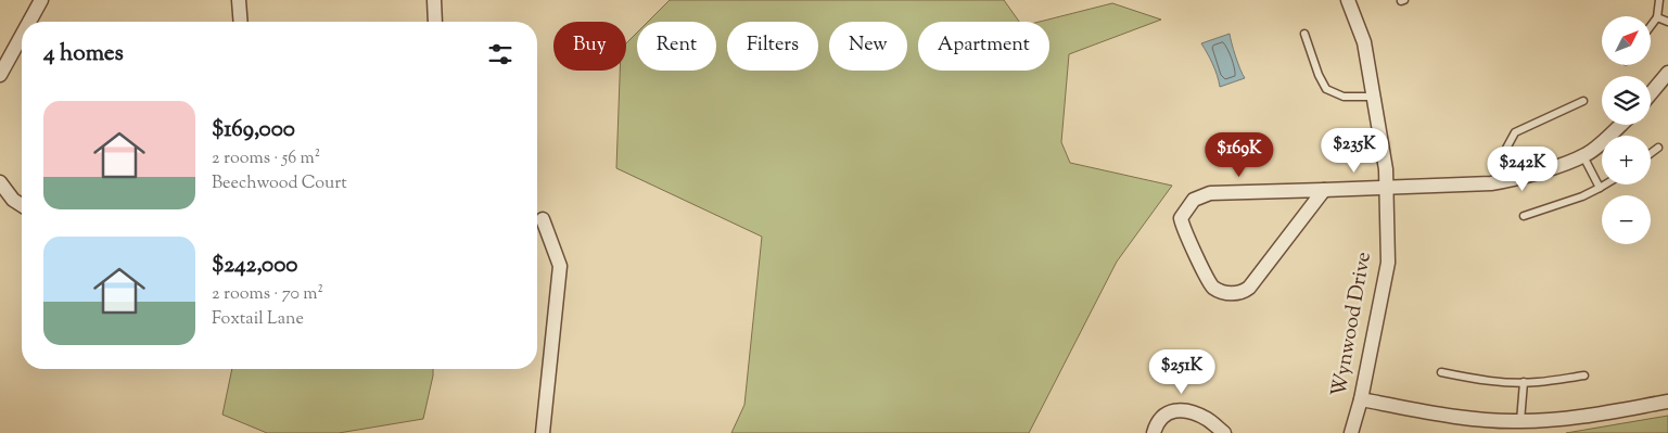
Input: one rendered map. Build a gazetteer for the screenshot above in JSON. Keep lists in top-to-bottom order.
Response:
{
  "streets": {
    "street": ["Wynwood Drive"]
  },
  "north": "top right",
  "page": {
    "map_buttons": ["+", "−"],
    "chip": [
      "Buy",
      "Rent",
      "Filters",
      "New",
      "Apartment"
    ],
    "heading": "4 homes",
    "list": [
      {
        "name": "$169,000",
        "note": "2 rooms · 56 m² · Beechwood Court"
      },
      {
        "name": "$242,000",
        "note": "2 rooms · 70 m² · Foxtail Lane"
      }
    ],
    "price": [
      "$235K",
      "$169K",
      "$242K",
      "$251K"
    ]
  }
}
